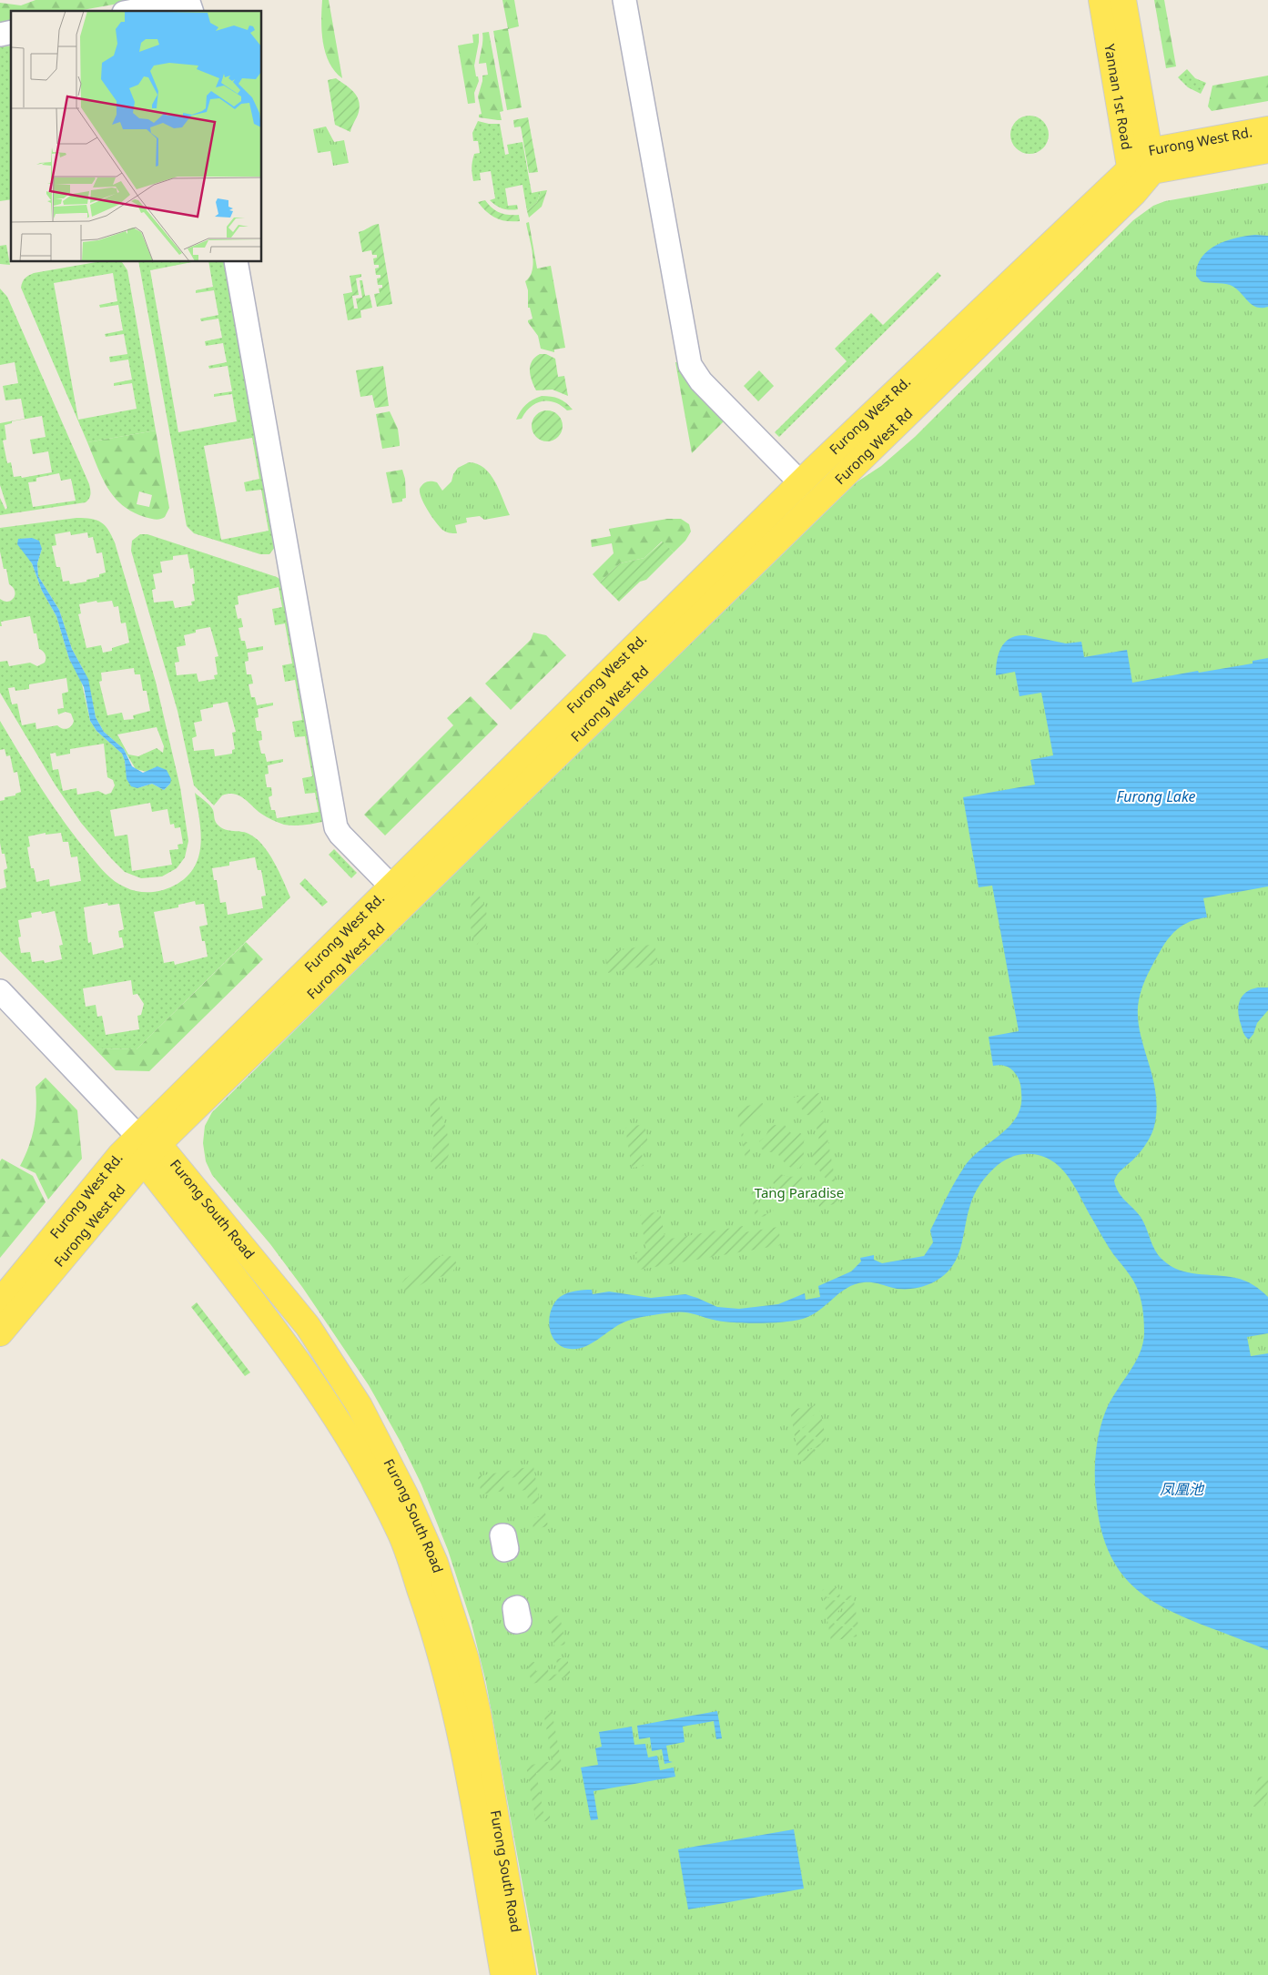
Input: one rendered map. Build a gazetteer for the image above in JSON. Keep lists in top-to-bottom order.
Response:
{
  "streets": {
    "main road": [
      "Yannan 1st Road",
      "Furong West Rd.",
      "Furong West Rd",
      "Furong South Road"
    ]
  },
  "crossings": [
    ["Yannan 1st Road", "Furong West Rd."],
    ["Yannan 1st Road", "Furong West Rd"],
    ["Furong West Rd.", "Furong West Rd"],
    ["Furong West Rd.", "Furong South Road"],
    ["Furong West Rd", "Furong South Road"]
  ],
  "water": ["Furong Lake", "凤凰池"],
  "parks": ["Tang Paradise"]
}
